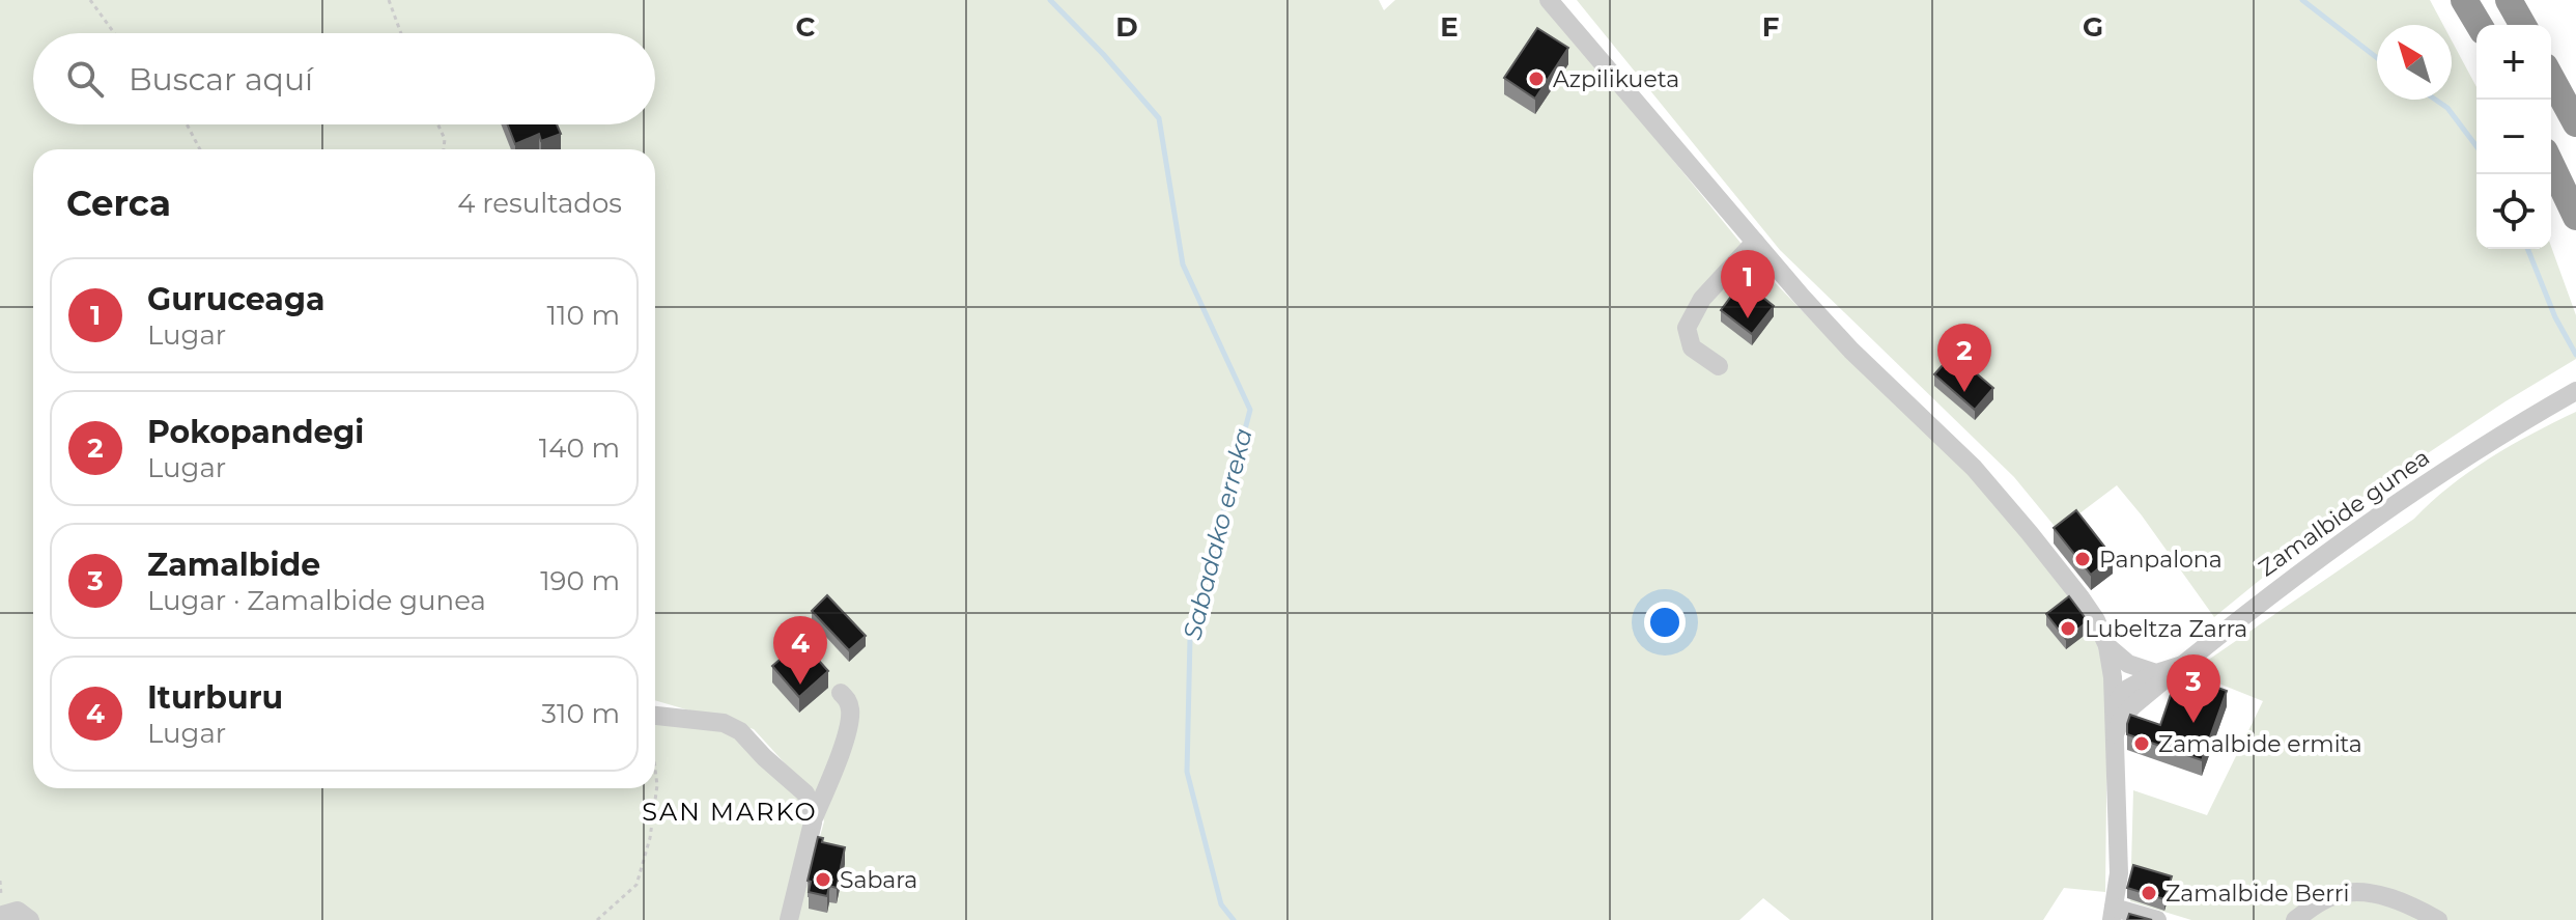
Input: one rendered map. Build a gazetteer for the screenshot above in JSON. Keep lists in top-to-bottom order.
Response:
{
  "streets": {
    "street": ["Zamalbide gunea"]
  },
  "districts": ["SAN MARKO"],
  "water": ["Sabadako erreka"],
  "places": [
    "Azpilikueta",
    "Panpalona",
    "Lubeltza Zarra",
    "Zamalbide ermita",
    "Sabara",
    "Zamalbide Berri"
  ],
  "north": "top left",
  "page": {
    "map_buttons": ["+", "−"],
    "search": "Buscar aquí",
    "heading": ["Cerca", "4 resultados"],
    "pins": [
      "1",
      "2",
      "4",
      "3"
    ],
    "list": [
      {
        "mark": "1",
        "name": "Guruceaga",
        "note": "Lugar",
        "value": "110 m"
      },
      {
        "mark": "2",
        "name": "Pokopandegi",
        "note": "Lugar",
        "value": "140 m"
      },
      {
        "mark": "3",
        "name": "Zamalbide",
        "note": "Lugar · Zamalbide gunea",
        "value": "190 m"
      },
      {
        "mark": "4",
        "name": "Iturburu",
        "note": "Lugar",
        "value": "310 m"
      }
    ]
  },
  "grid": {
    "columns": [
      "C",
      "D",
      "E",
      "F",
      "G"
    ]
  }
}
